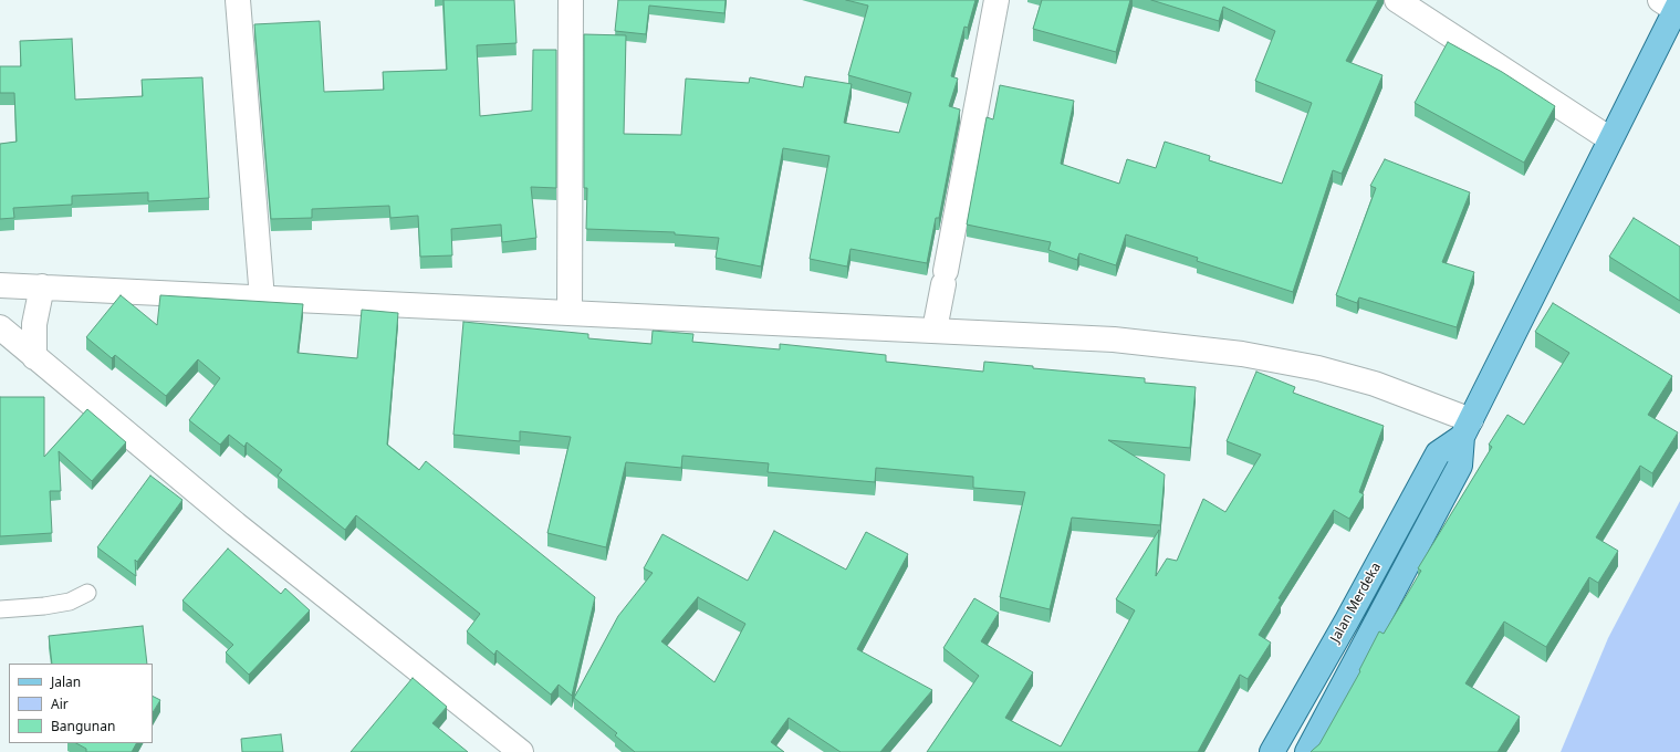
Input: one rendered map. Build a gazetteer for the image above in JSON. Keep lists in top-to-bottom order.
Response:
{
  "streets": {
    "main road": ["Jalan Merdeka"]
  },
  "legend": ["Jalan", "Air", "Bangunan"]
}
